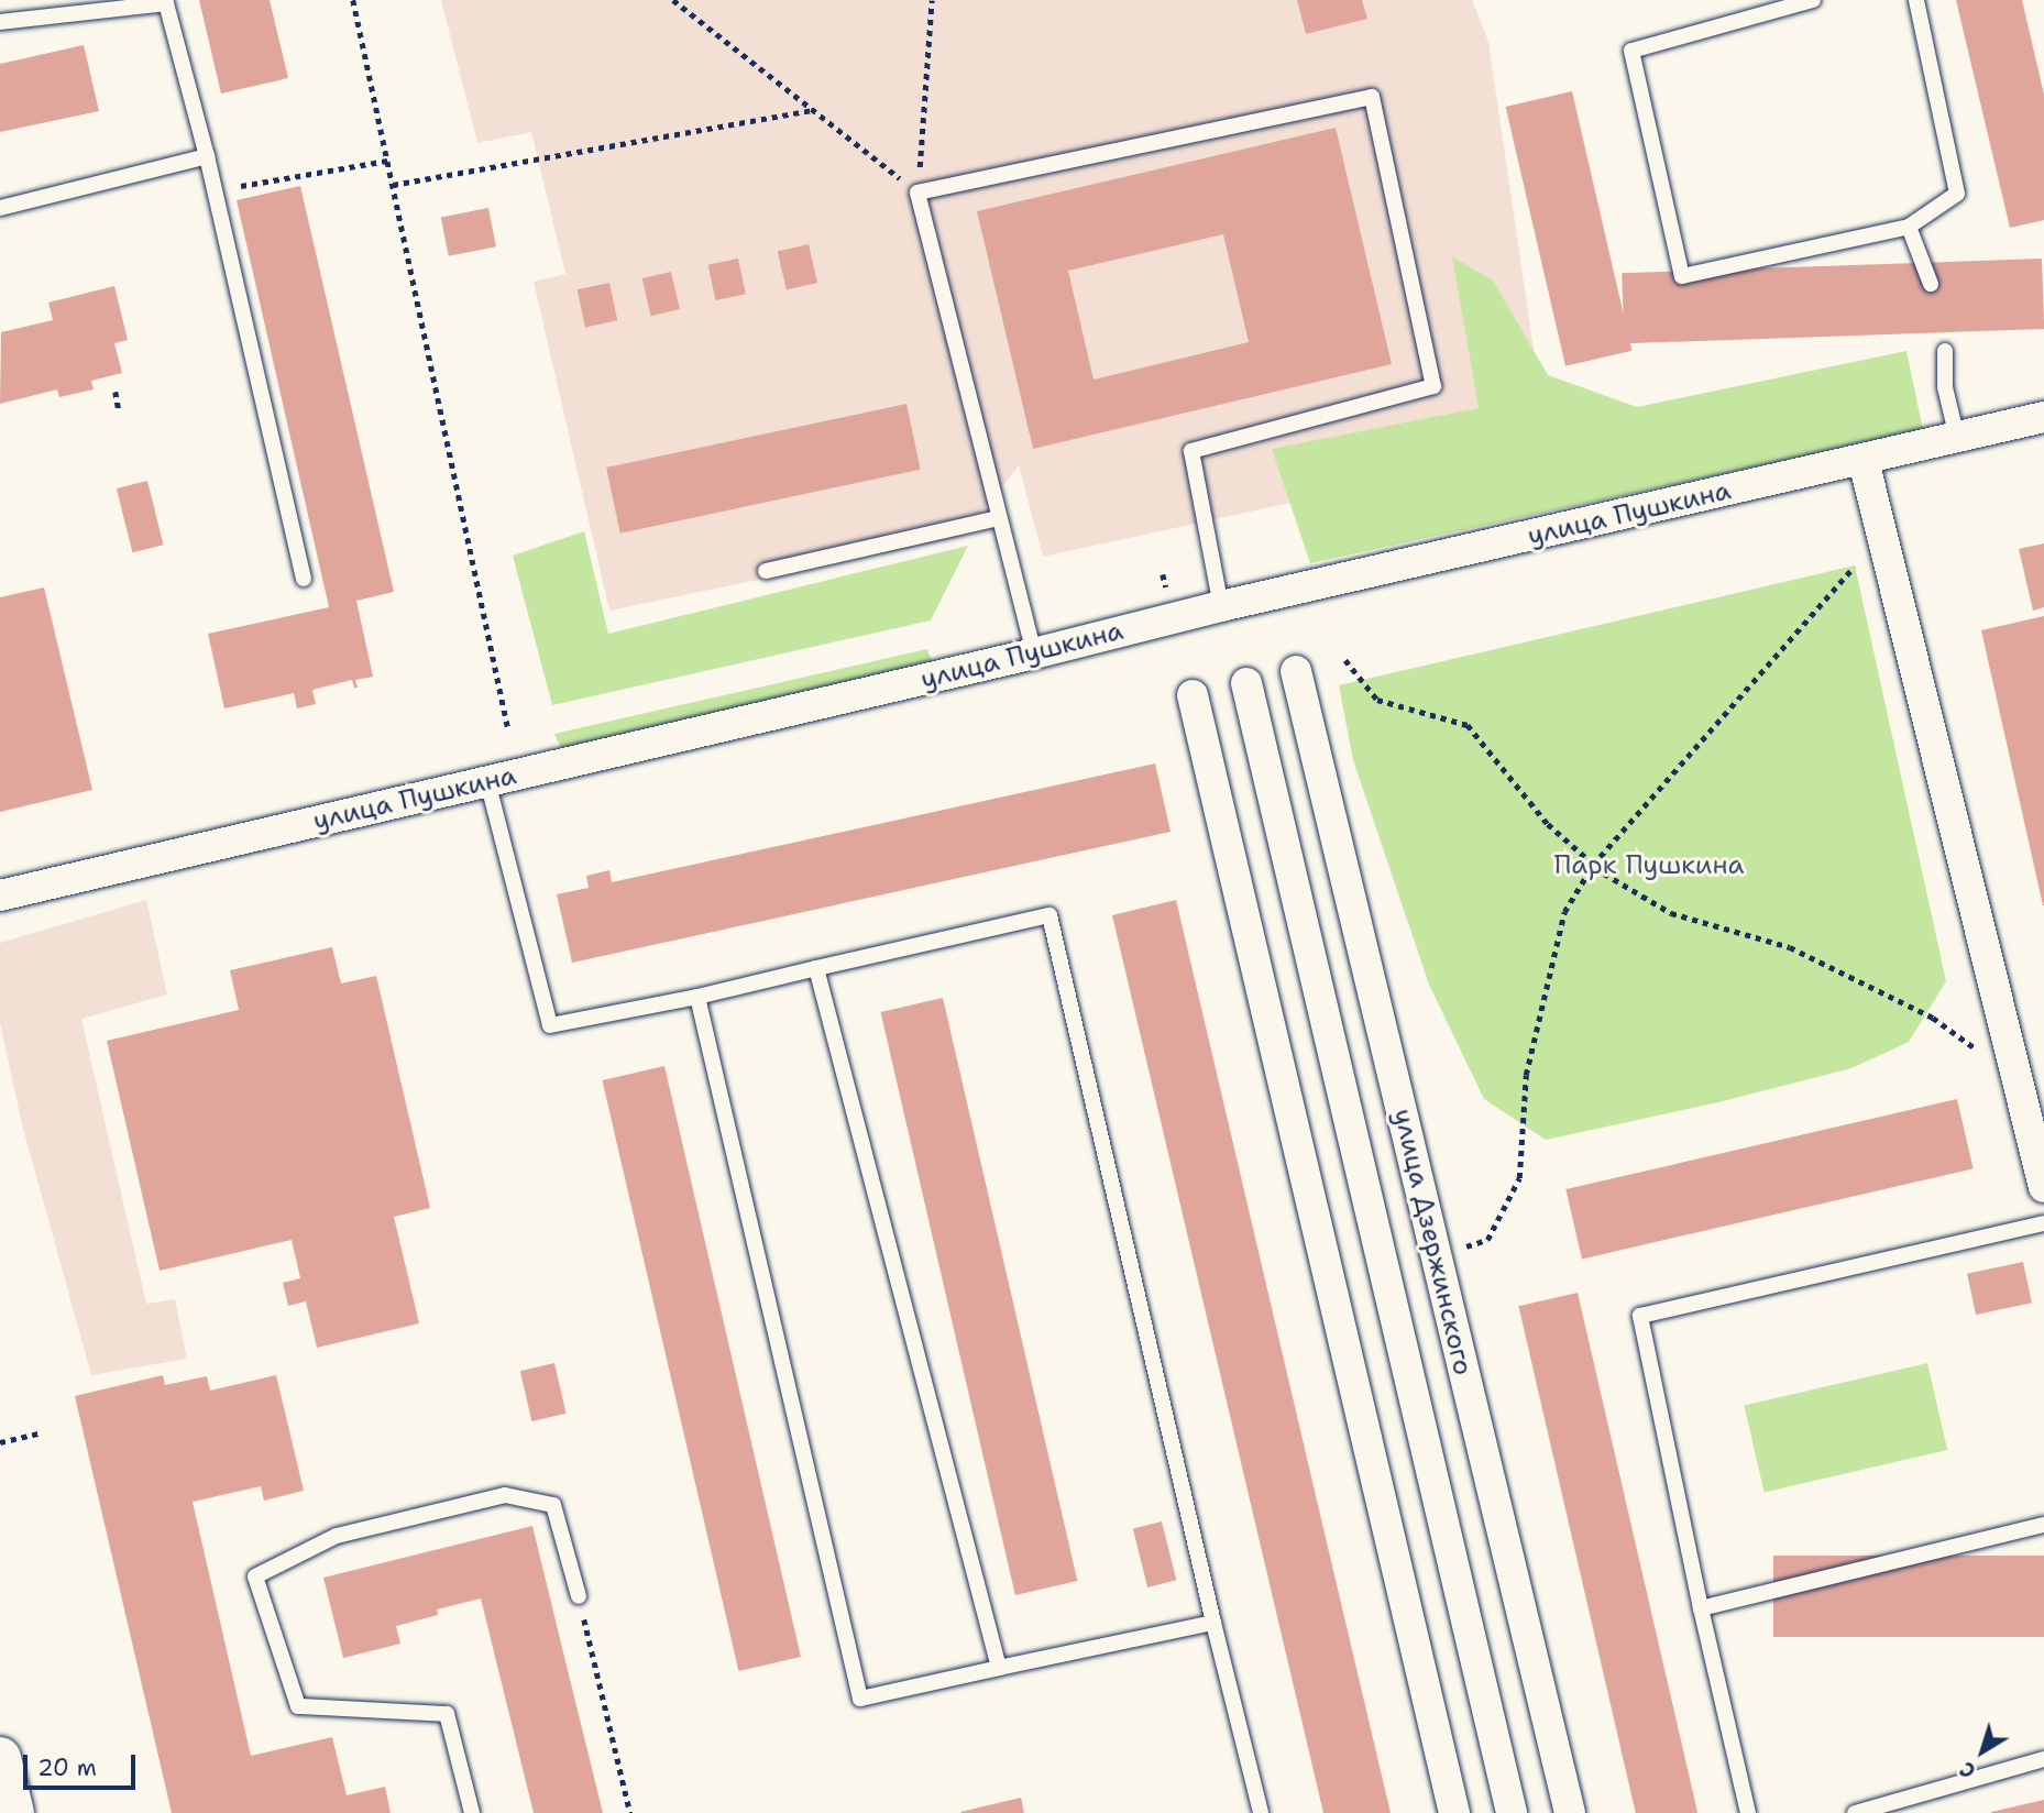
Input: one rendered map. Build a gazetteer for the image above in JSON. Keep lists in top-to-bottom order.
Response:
{
  "streets": {
    "street": ["улица Пушкина", "улица Дзержинского"]
  },
  "parks": ["Парк Пушкина"],
  "scale_bar": "20 m",
  "north": "bottom left"
}
